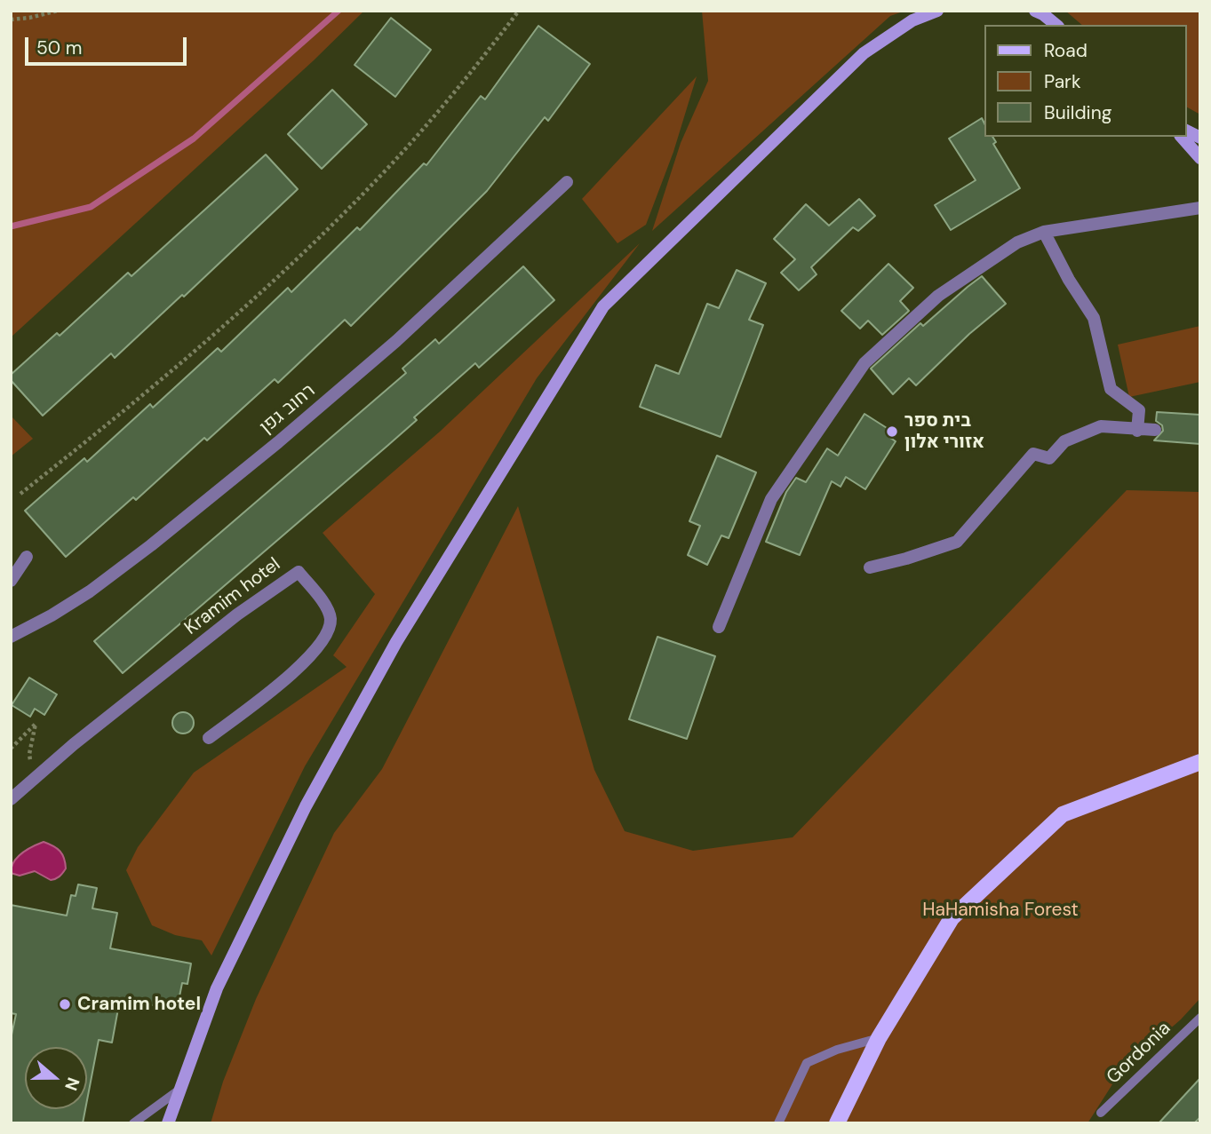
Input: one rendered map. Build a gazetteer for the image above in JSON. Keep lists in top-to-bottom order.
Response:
{
  "streets": {
    "street": ["רחוב גפן", "Kramim hotel"],
    "lane": ["Gordonia"]
  },
  "parks": ["HaHamisha Forest"],
  "places": ["בית ספר אזורי אלון", "Cramim hotel"],
  "legend": ["Road", "Park", "Building"],
  "scale_bar": "50 m",
  "north": "right"
}
